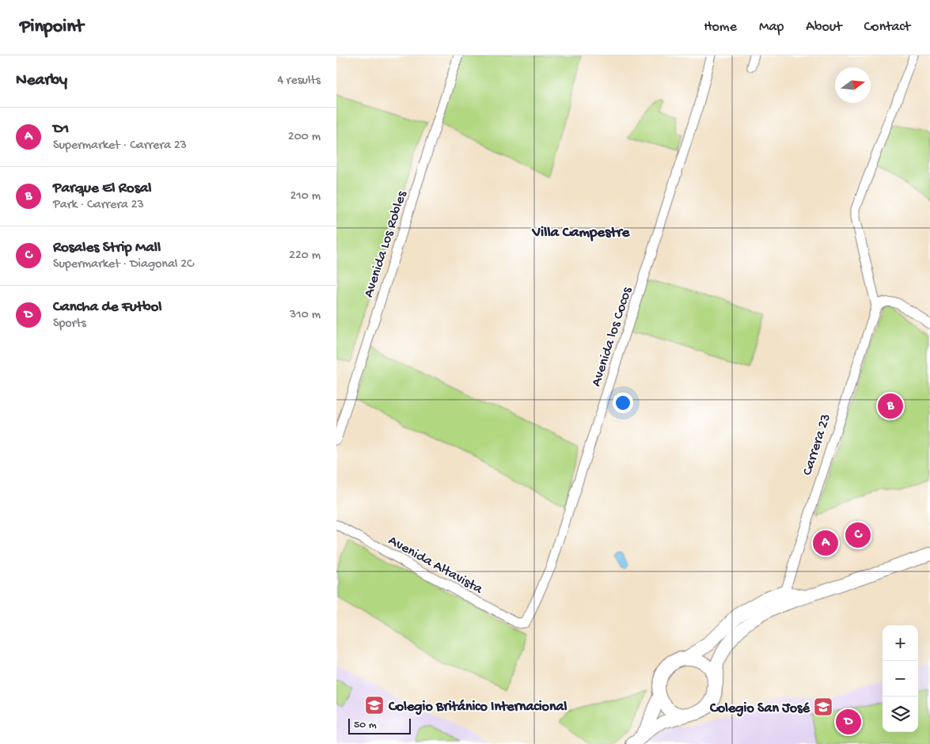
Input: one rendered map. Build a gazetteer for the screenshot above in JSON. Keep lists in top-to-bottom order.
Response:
{
  "streets": {
    "street": [
      "Avenida Los Robles",
      "Avenida los Cocos",
      "Carrera 23",
      "Avenida Altavista"
    ]
  },
  "crossings": [
    ["Avenida los Cocos", "Avenida Altavista"]
  ],
  "districts": ["Villa Campestre"],
  "places": {
    "school or university": ["Colegio Británico Internacional", "Colegio San José"]
  },
  "scale_bar": "50 m",
  "north": "right",
  "page": {
    "header": "Pinpoint",
    "nav": [
      "Home",
      "Map",
      "About",
      "Contact"
    ],
    "heading": ["Nearby", "4 results"],
    "list": [
      {
        "mark": "A",
        "name": "D1",
        "note": "Supermarket · Carrera 23",
        "value": "200 m"
      },
      {
        "mark": "B",
        "name": "Parque El Rosal",
        "note": "Park · Carrera 23",
        "value": "210 m"
      },
      {
        "mark": "C",
        "name": "Rosales Strip Mall",
        "note": "Supermarket · Diagonal 2C",
        "value": "220 m"
      },
      {
        "mark": "D",
        "name": "Cancha de Futbol",
        "note": "Sports",
        "value": "310 m"
      }
    ],
    "pins": [
      "B",
      "C",
      "A",
      "D"
    ],
    "map_buttons": ["+", "−"],
    "scale": "50 m"
  }
}
